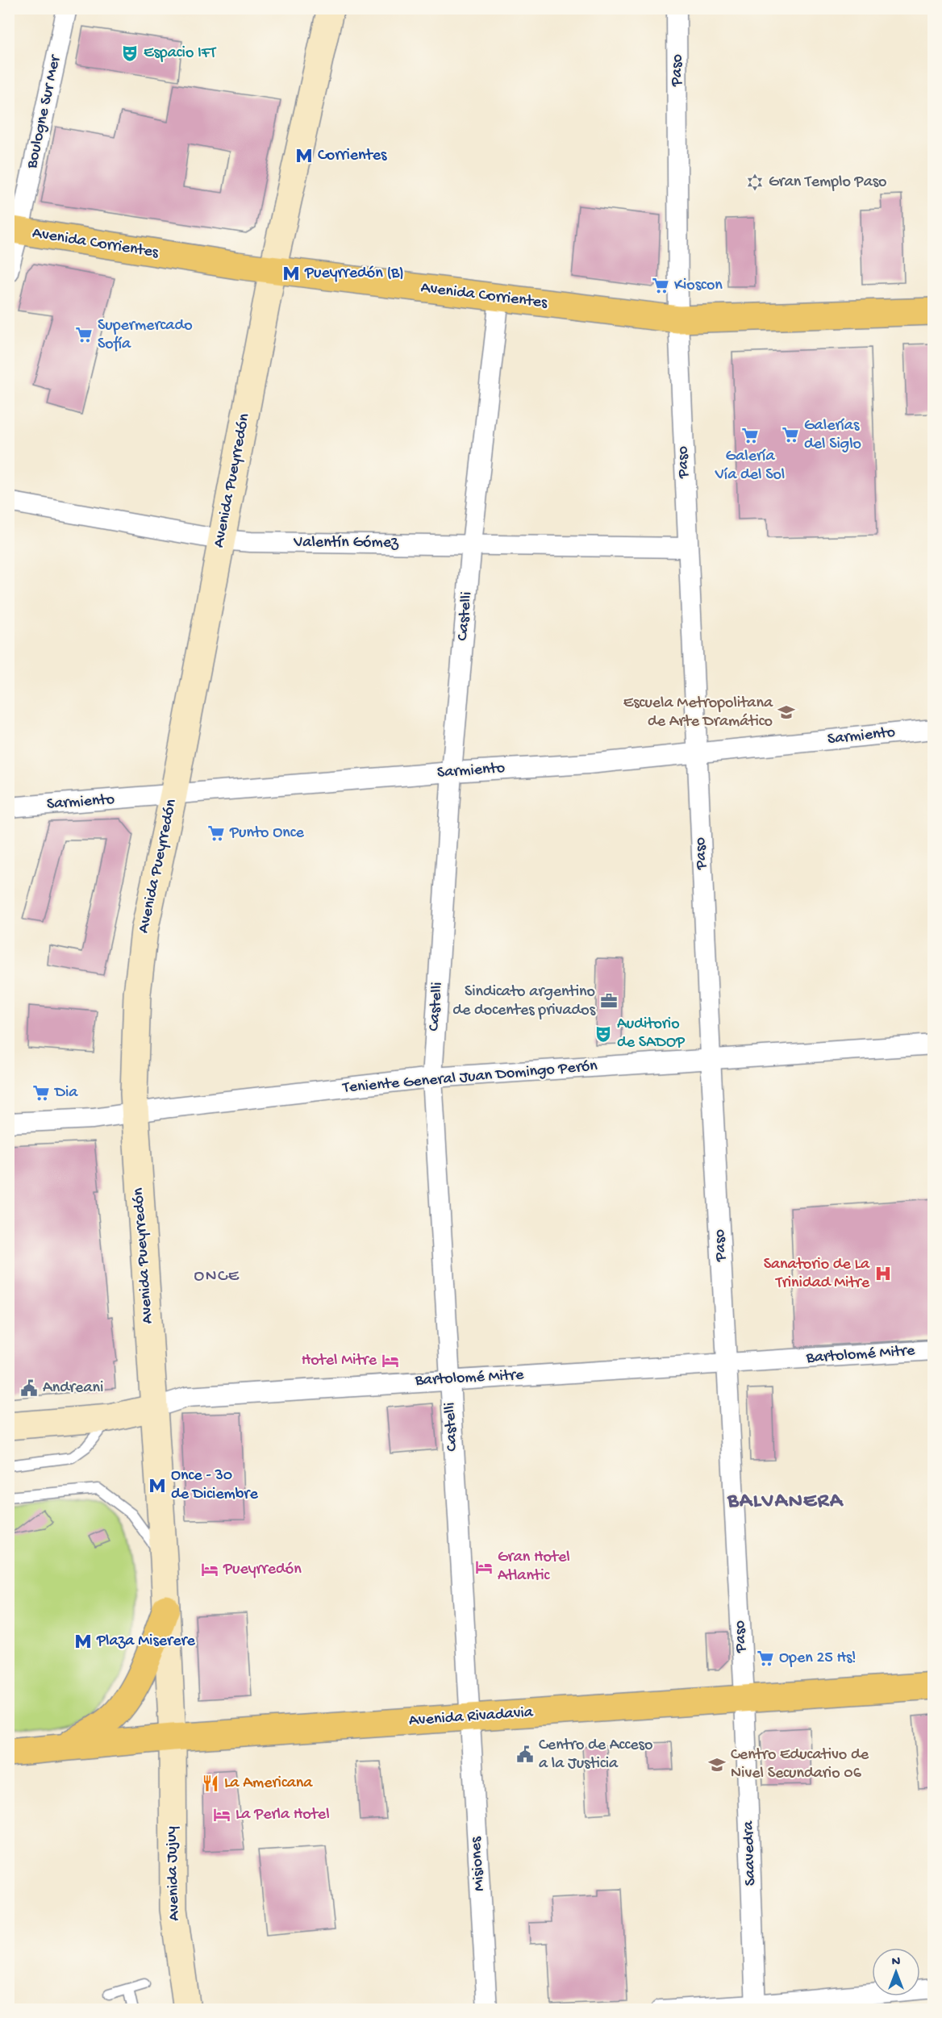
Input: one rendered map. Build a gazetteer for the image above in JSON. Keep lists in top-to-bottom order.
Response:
{
  "streets": {
    "main road": [
      "Avenida Corrientes",
      "Avenida Pueyrredón",
      "Bartolomé Mitre",
      "Avenida Rivadavia",
      "Avenida Jujuy"
    ],
    "street": [
      "Paso",
      "Boulogne Sur Mer",
      "Valentín Gómez",
      "Castelli",
      "Sarmiento",
      "Teniente General Juan Domingo Perón",
      "Saavedra",
      "Misiones"
    ]
  },
  "crossings": [
    ["Paso", "Avenida Corrientes"],
    ["Paso", "Valentín Gómez"],
    ["Paso", "Sarmiento"],
    ["Paso", "Teniente General Juan Domingo Perón"],
    ["Paso", "Bartolomé Mitre"],
    ["Paso", "Avenida Rivadavia"],
    ["Paso", "Saavedra"],
    ["Boulogne Sur Mer", "Avenida Corrientes"],
    ["Avenida Corrientes", "Avenida Pueyrredón"],
    ["Avenida Corrientes", "Castelli"],
    ["Avenida Pueyrredón", "Valentín Gómez"],
    ["Avenida Pueyrredón", "Sarmiento"],
    ["Avenida Pueyrredón", "Teniente General Juan Domingo Perón"],
    ["Avenida Pueyrredón", "Bartolomé Mitre"],
    ["Avenida Pueyrredón", "Avenida Rivadavia"],
    ["Avenida Pueyrredón", "Avenida Jujuy"],
    ["Valentín Gómez", "Castelli"],
    ["Castelli", "Sarmiento"],
    ["Castelli", "Teniente General Juan Domingo Perón"],
    ["Castelli", "Bartolomé Mitre"],
    ["Castelli", "Avenida Rivadavia"],
    ["Castelli", "Misiones"],
    ["Avenida Rivadavia", "Saavedra"],
    ["Avenida Rivadavia", "Misiones"],
    ["Avenida Rivadavia", "Avenida Jujuy"]
  ],
  "districts": ["ONCE", "BALVANERA"],
  "places": {
    "theatre": ["Espacio IFT", "Auditorio de SADOP"],
    "metro station": [
      "Corrientes",
      "Pueyrredón (B)",
      "Once - 30 de Diciembre",
      "Plaza Miserere"
    ],
    "synagogue": ["Gran Templo Paso"],
    "supermarket": [
      "Kioscon",
      "Supermercado Sofía",
      "Galerías del Siglo",
      "Galería Vía del Sol",
      "Punto Once",
      "Dia",
      "Open 25 Hs!"
    ],
    "school or university": ["Escuela Metropolitana de Arte Dramático", "Centro Educativo de Nivel Secundario 06"],
    "office": ["Sindicato argentino de docentes privados"],
    "hospital": ["Sanatorio de La Trinidad Mitre"],
    "hotel": [
      "Hotel Mitre",
      "Gran Hotel Atlantic",
      "Pueyrredón",
      "La Perla Hotel"
    ],
    "public building": ["Andreani", "Centro de Acceso a la Justicia"],
    "restaurant": ["La Americana"]
  },
  "north": "top"
}
